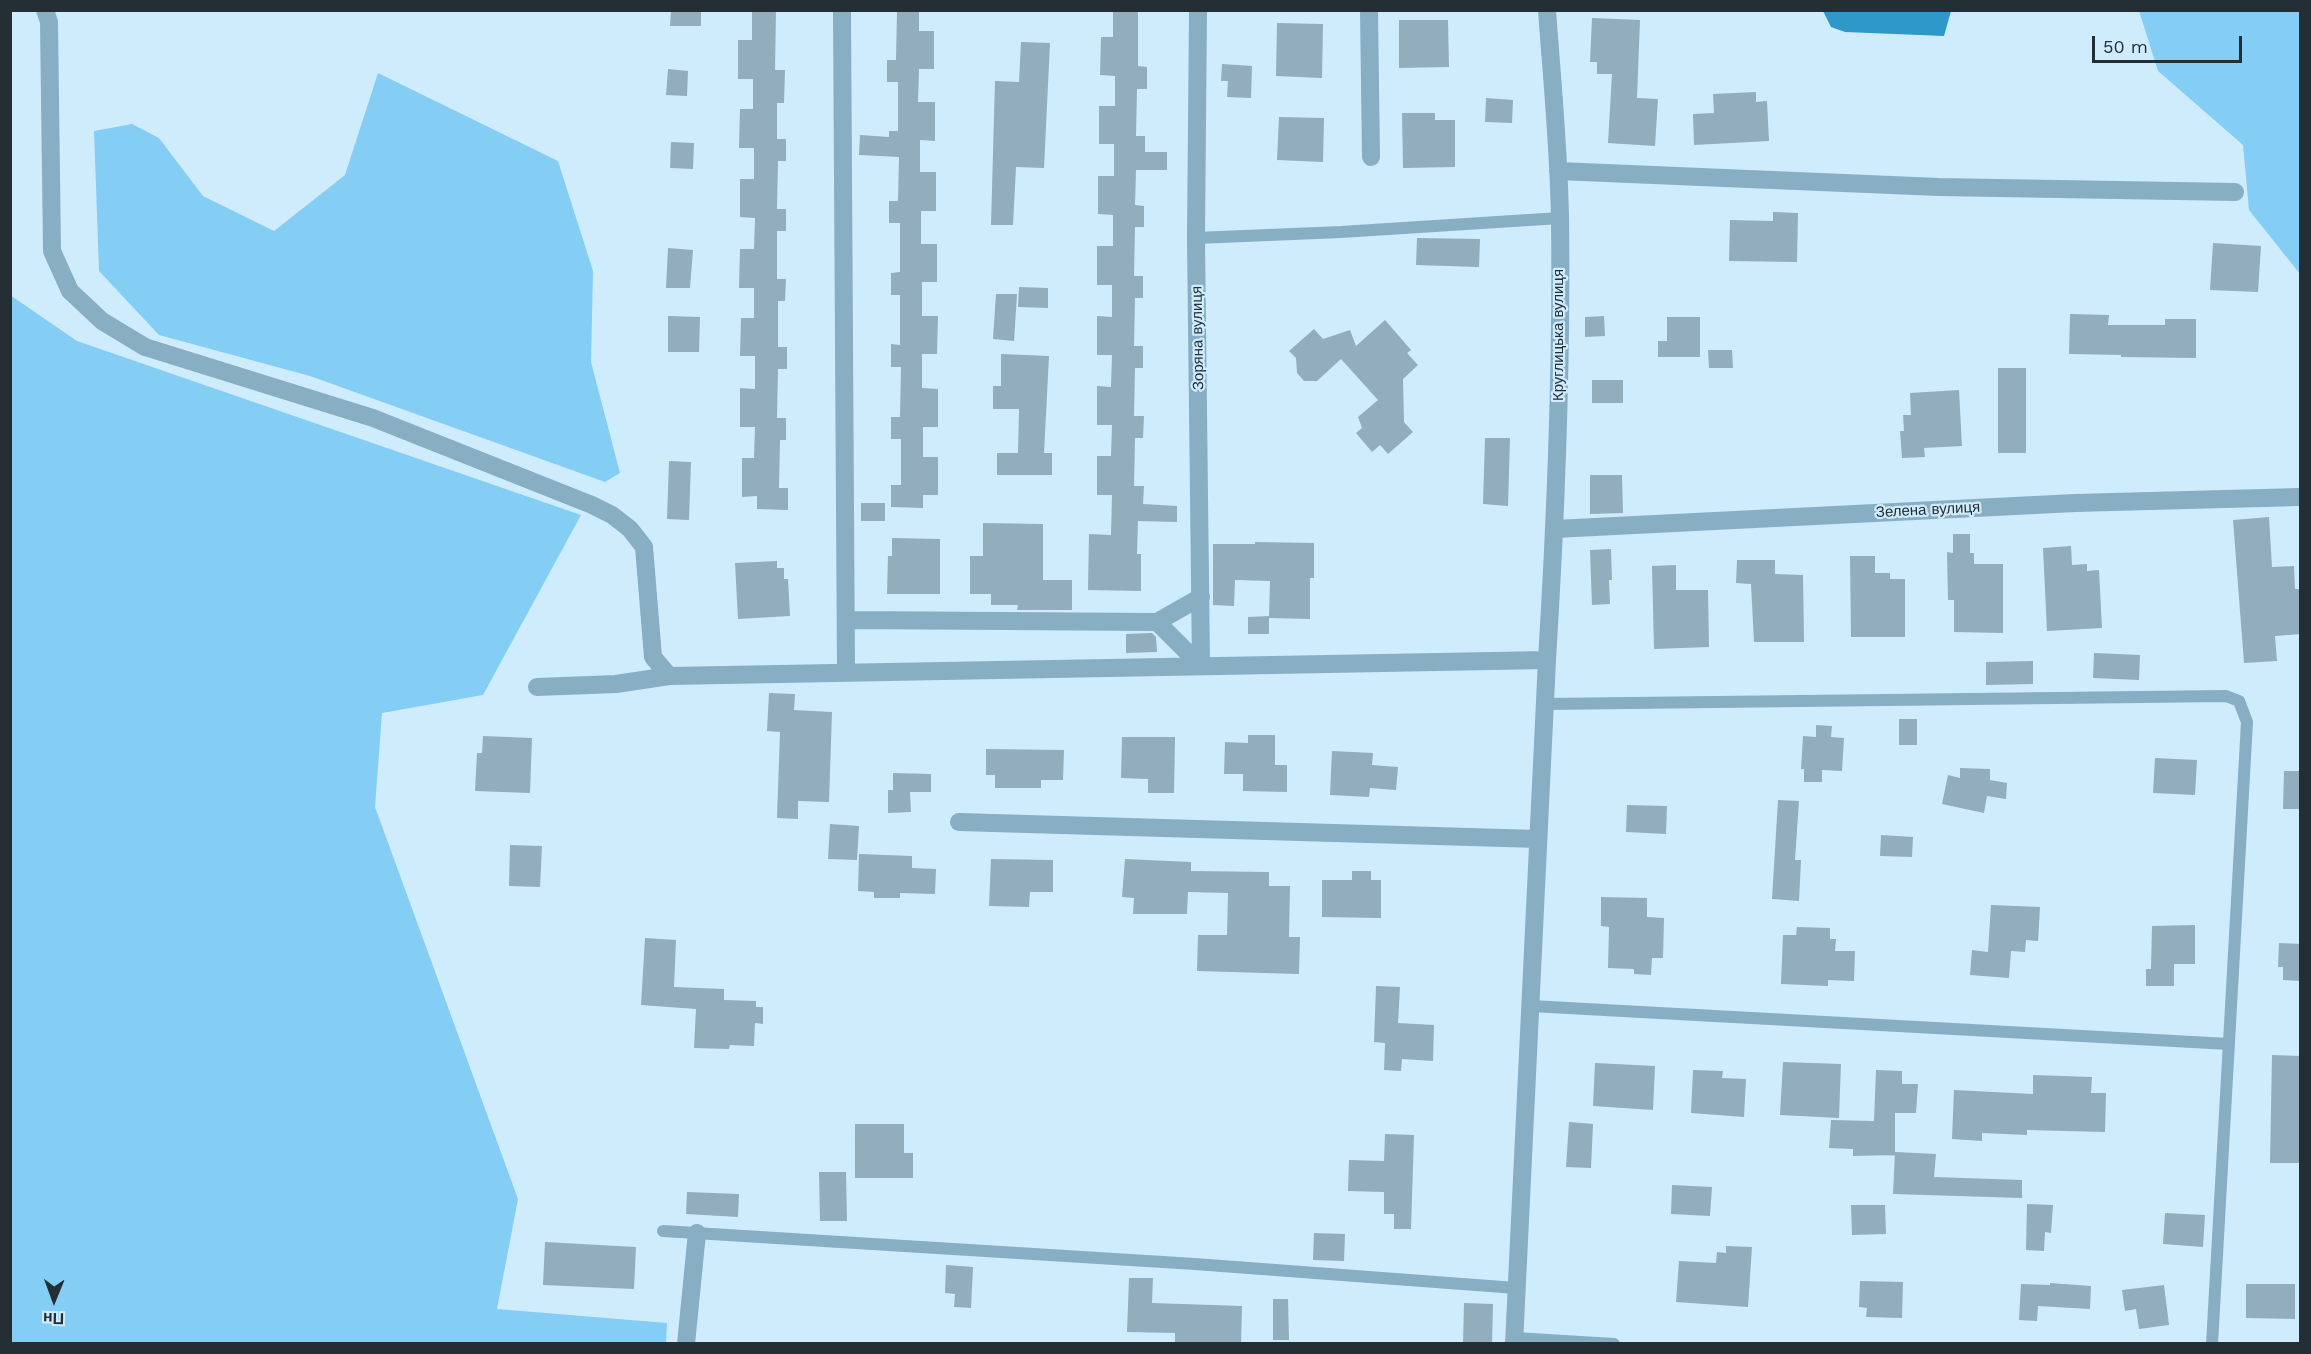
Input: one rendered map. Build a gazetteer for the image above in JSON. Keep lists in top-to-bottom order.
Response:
{
  "streets": {
    "street": ["Круглицька вулиця", "Зоряна вулиця", "Зелена вулиця"]
  },
  "crossings": [
    ["Круглицька вулиця", "Зелена вулиця"]
  ],
  "scale_bar": "50 m",
  "north": "bottom"
}
